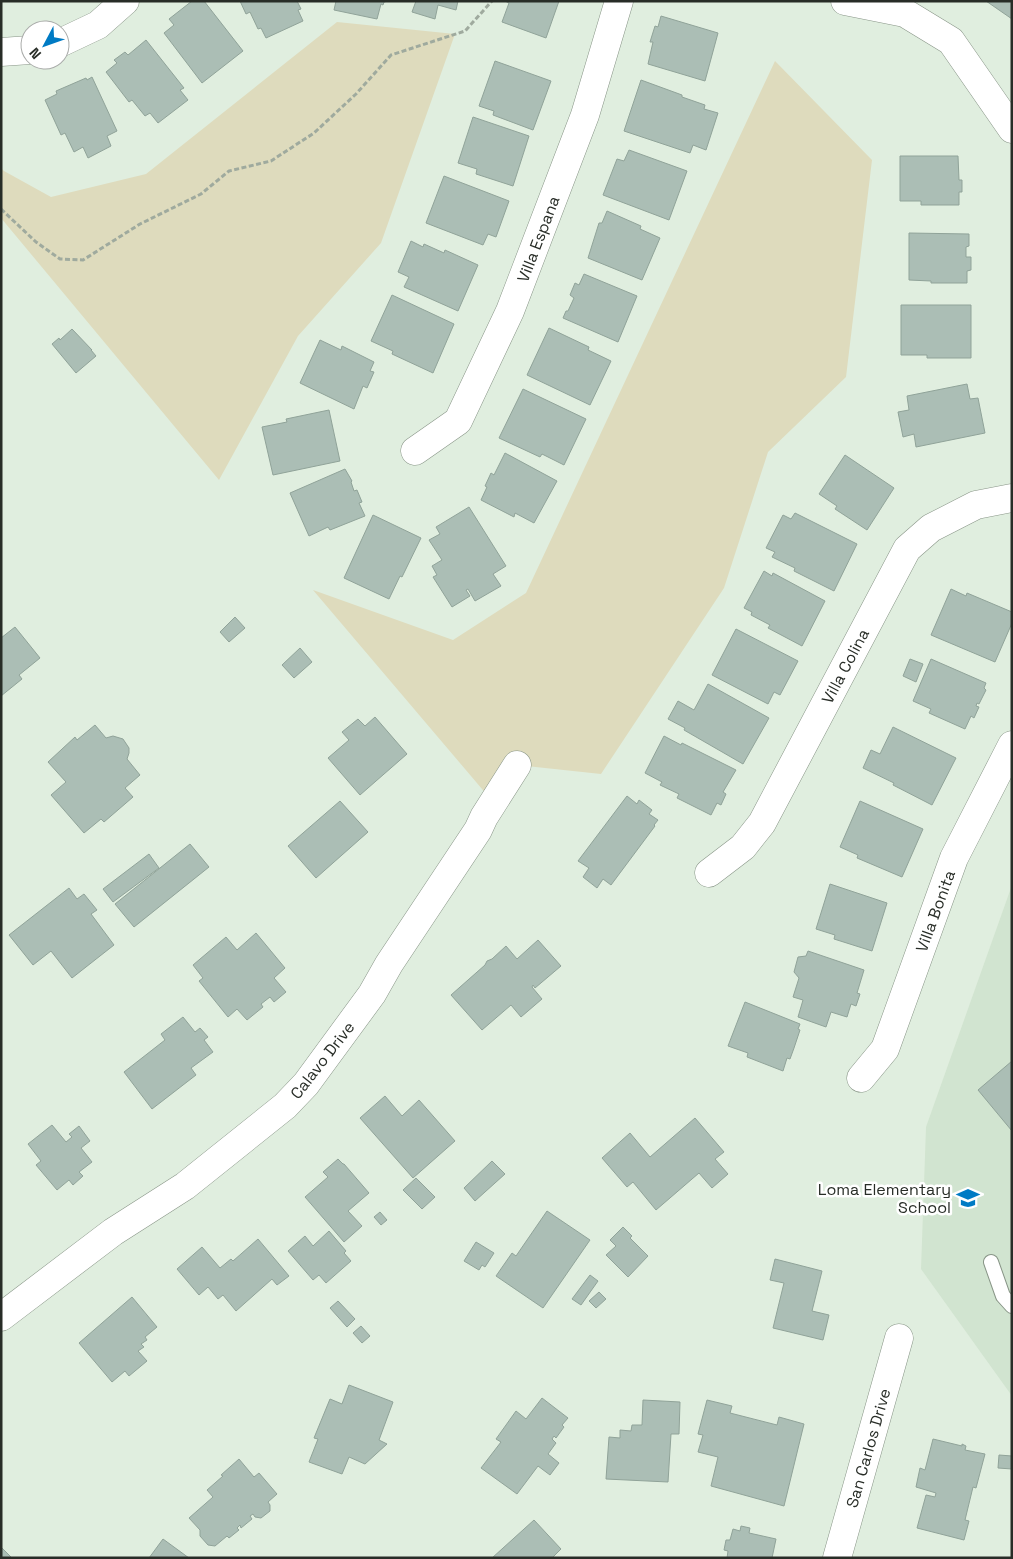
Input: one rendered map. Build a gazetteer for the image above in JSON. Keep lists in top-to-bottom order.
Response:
{
  "streets": {
    "street": [
      "Villa Espana",
      "Villa Colina",
      "Villa Bonita",
      "Calavo Drive",
      "San Carlos Drive"
    ]
  },
  "places": {
    "school or university": ["Loma Elementary School"]
  },
  "north": "bottom left"
}
